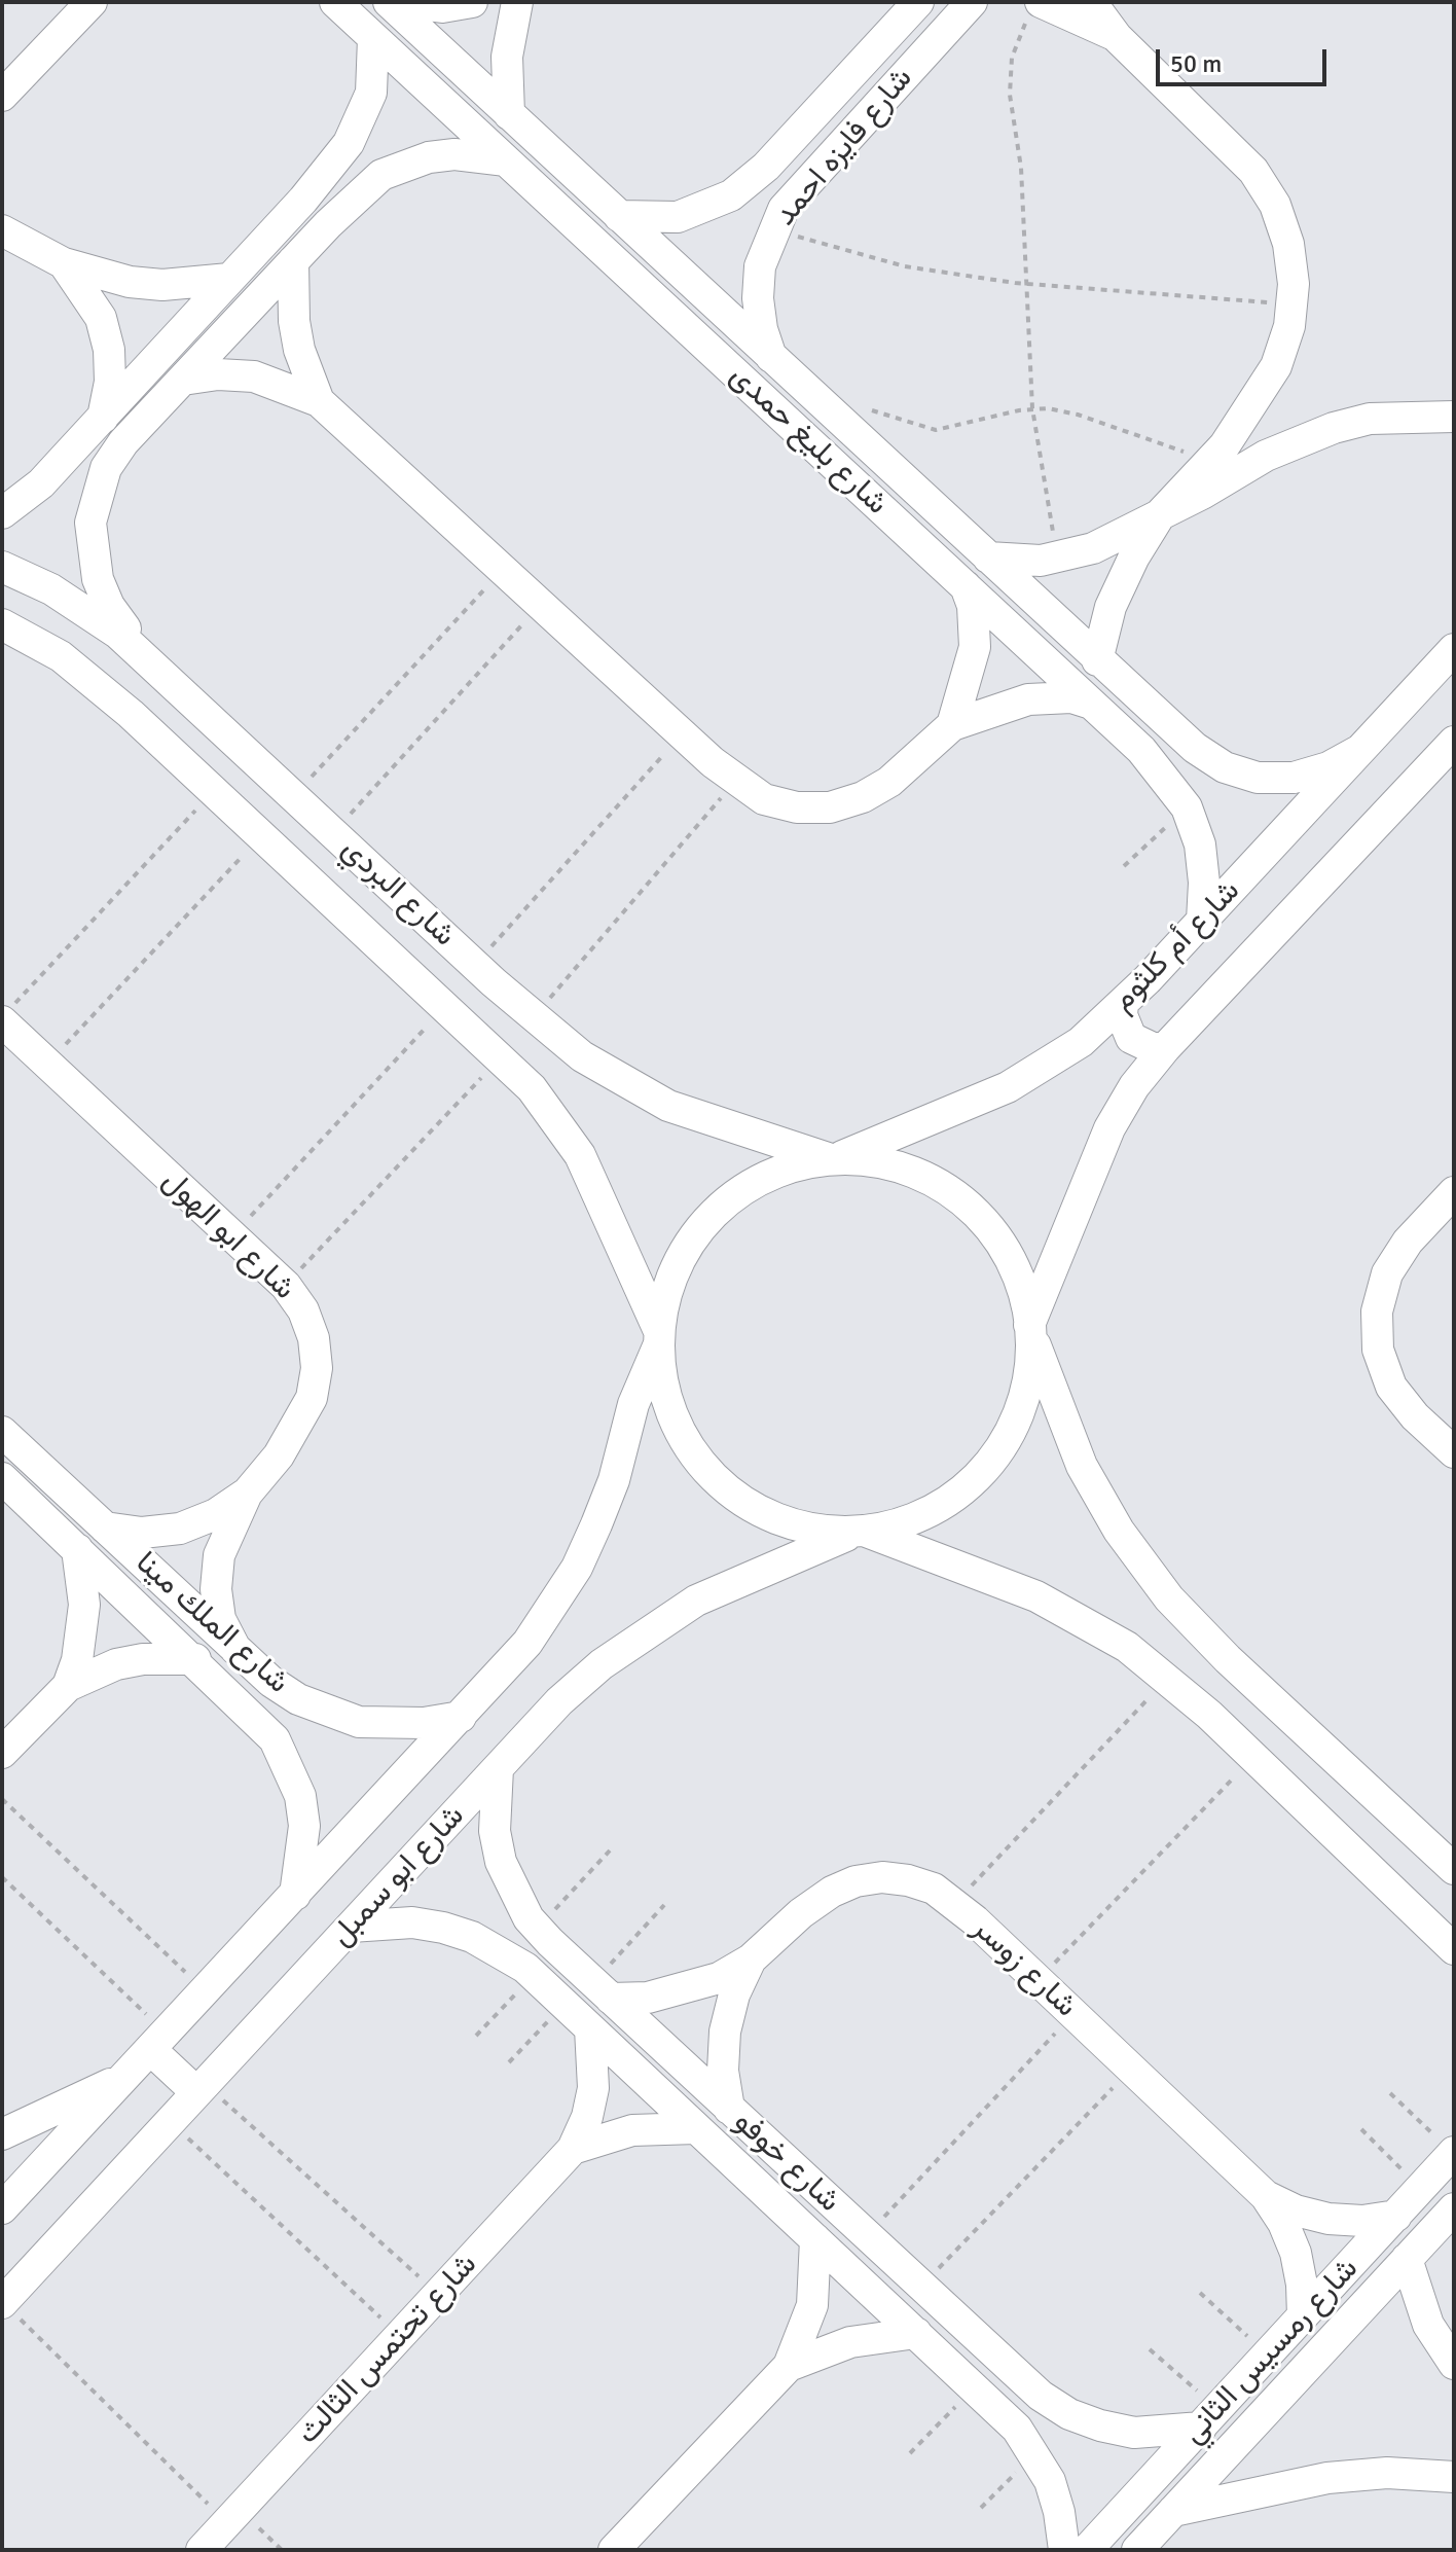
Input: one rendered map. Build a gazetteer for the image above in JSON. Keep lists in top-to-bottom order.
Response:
{
  "streets": {
    "street": [
      "شارع فايزه احمد",
      "شارع بليغ حمدى",
      "شارع البردي",
      "شارع أم كلثوم",
      "شارع ابو الهول",
      "شارع الملك مينا",
      "شارع ابو سمبل",
      "شارع زوسر",
      "شارع خوفو",
      "شارع تحتمس الثالث",
      "شارع رمسيس الثاني"
    ]
  },
  "crossings": [
    ["شارع فايزه احمد", "شارع بليغ حمدى"],
    ["شارع بليغ حمدى", "شارع أم كلثوم"],
    ["شارع البردي", "شارع أم كلثوم"],
    ["شارع البردي", "شارع ابو سمبل"],
    ["شارع ابو الهول", "شارع الملك مينا"],
    ["شارع الملك مينا", "شارع ابو سمبل"],
    ["شارع ابو سمبل", "شارع خوفو"],
    ["شارع زوسر", "شارع خوفو"],
    ["شارع زوسر", "شارع رمسيس الثاني"],
    ["شارع خوفو", "شارع تحتمس الثالث"],
    ["شارع خوفو", "شارع رمسيس الثاني"]
  ],
  "scale_bar": "50 m"
}
